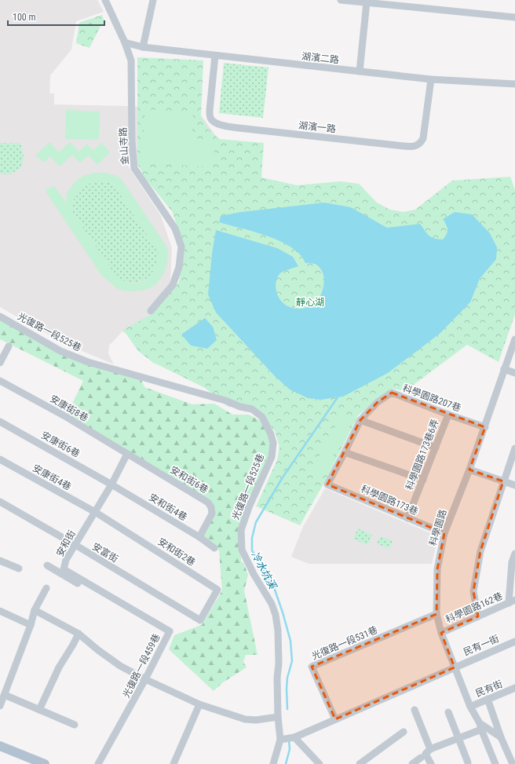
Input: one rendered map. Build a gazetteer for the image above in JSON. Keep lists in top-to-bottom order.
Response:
{
  "streets": {
    "street": [
      "湖濱二路",
      "湖濱一路",
      "金山寺路",
      "光復路一段525巷",
      "科學園路207巷",
      "安康街8巷",
      "安康街6巷",
      "科學園路173巷6弄",
      "安康街4巷",
      "安和街6巷",
      "科學園路173巷",
      "安和街4巷",
      "科學園路",
      "安和街",
      "安和街2巷",
      "安富街",
      "科學園路162巷",
      "光復路一段531巷",
      "民有一街",
      "光復路一段459巷",
      "民有街"
    ]
  },
  "crossings": [
    ["湖濱二路", "湖濱一路"],
    ["湖濱二路", "金山寺路"],
    ["科學園路207巷", "科學園路173巷6弄"],
    ["科學園路207巷", "科學園路173巷"],
    ["科學園路207巷", "科學園路"],
    ["安康街8巷", "安和街6巷"],
    ["安康街8巷", "安和街"],
    ["安康街6巷", "安和街4巷"],
    ["安康街6巷", "安和街"],
    ["科學園路173巷6弄", "科學園路173巷"],
    ["安康街4巷", "安和街"],
    ["安康街4巷", "安和街2巷"],
    ["安和街6巷", "安和街4巷"],
    ["安和街6巷", "安和街"],
    ["科學園路173巷", "科學園路"],
    ["安和街4巷", "安和街"],
    ["科學園路", "科學園路162巷"],
    ["科學園路", "光復路一段531巷"],
    ["科學園路", "民有一街"],
    ["科學園路", "民有街"],
    ["安和街", "安和街2巷"],
    ["安和街", "安富街"],
    ["安和街", "光復路一段459巷"],
    ["安和街2巷", "安富街"]
  ],
  "water": ["冷水坑溪"],
  "parks": ["靜心湖"],
  "scale_bar": "100 m"
}
